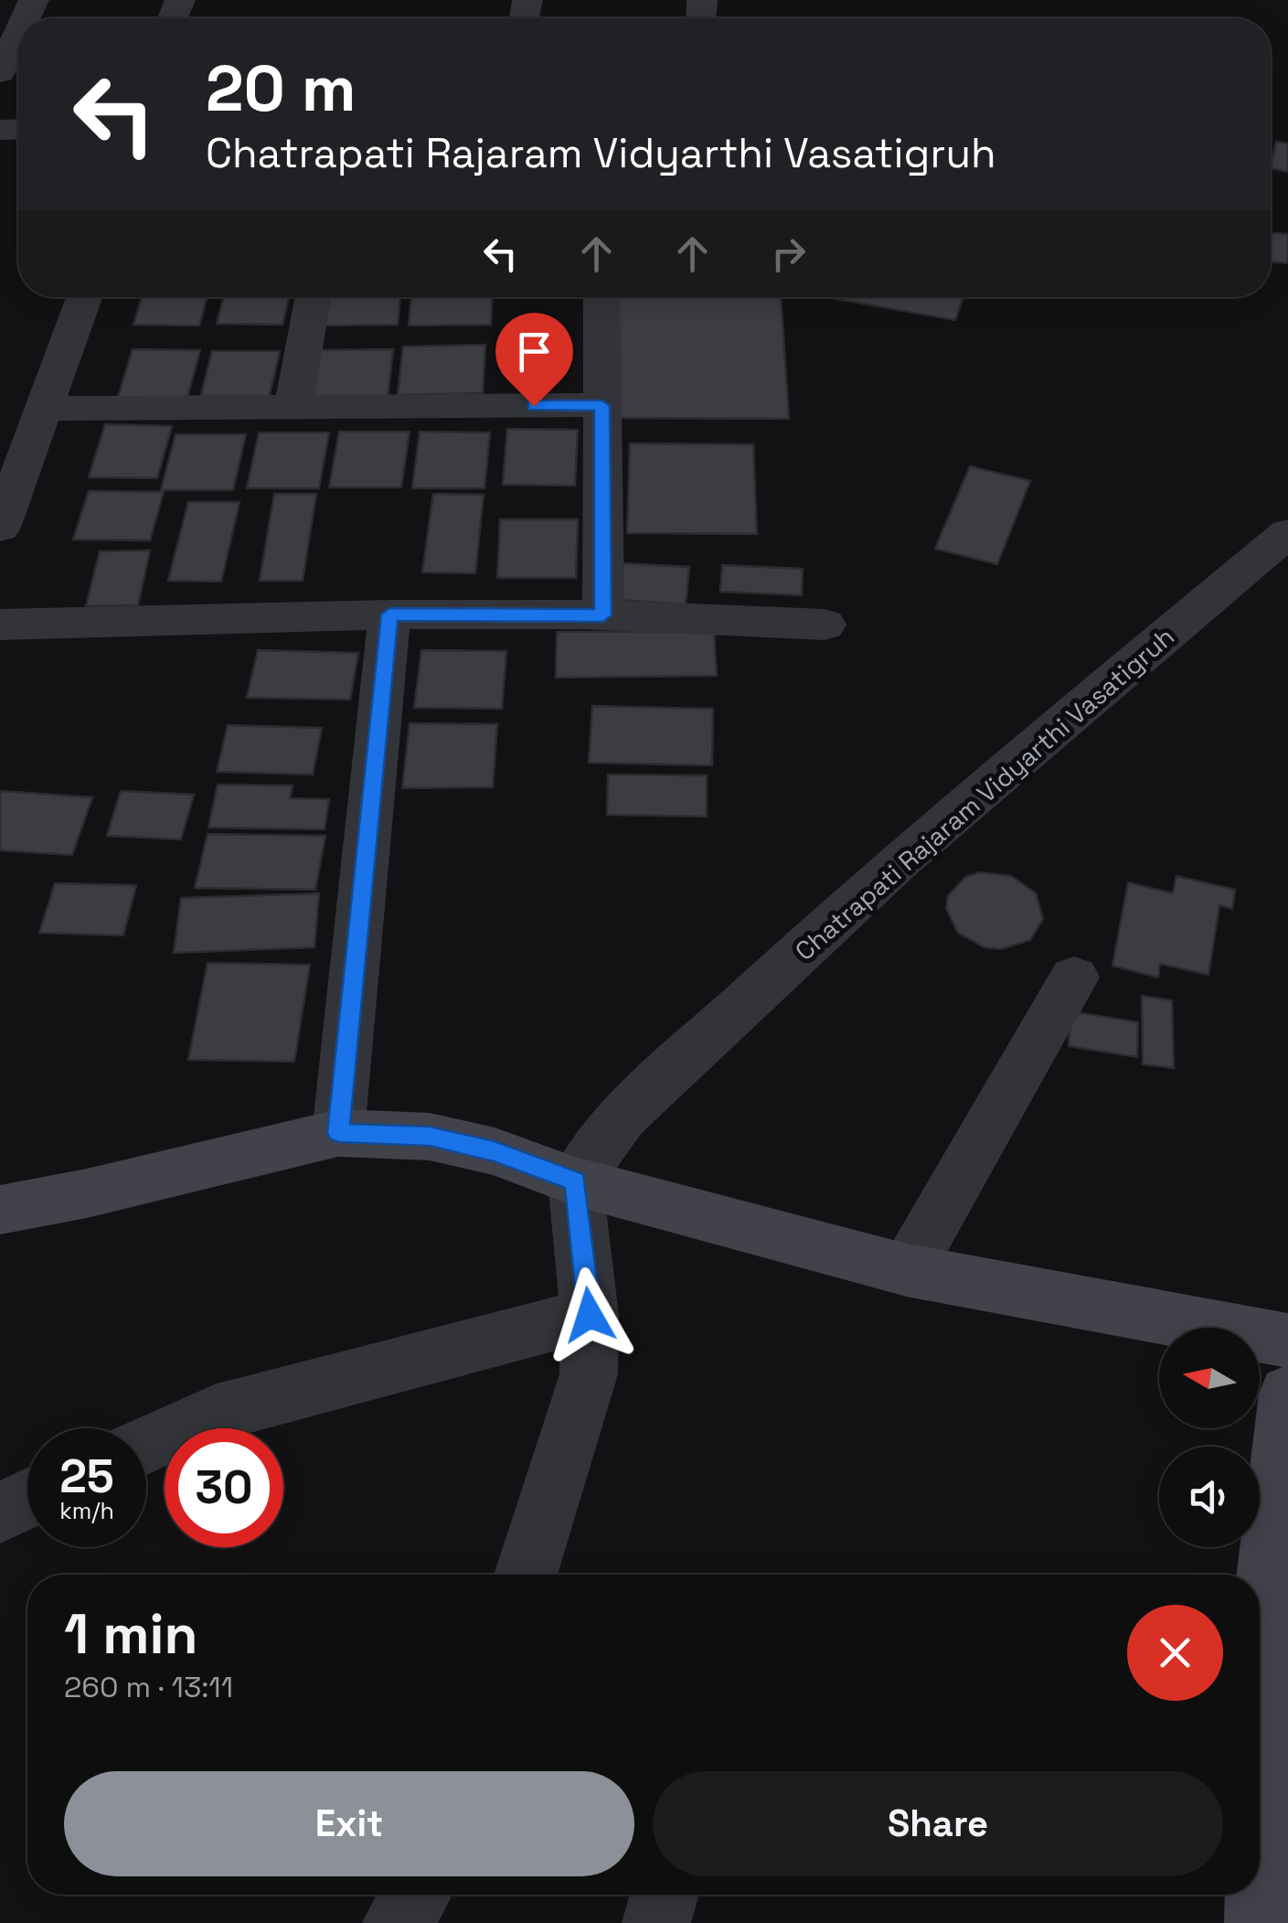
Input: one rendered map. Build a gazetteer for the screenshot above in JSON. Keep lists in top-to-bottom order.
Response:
{
  "streets": {
    "street": ["Chatrapati Rajaram Vidyarthi Vasatigruh"]
  },
  "north": "left",
  "page": {
    "turn": ["20 m", "Chatrapati Rajaram Vidyarthi Vasatigruh"],
    "speed": "25 km/h",
    "limit": "30",
    "heading": ["1 min", "260 m · 13:11"],
    "buttons": ["Exit", "Share"]
  }
}
